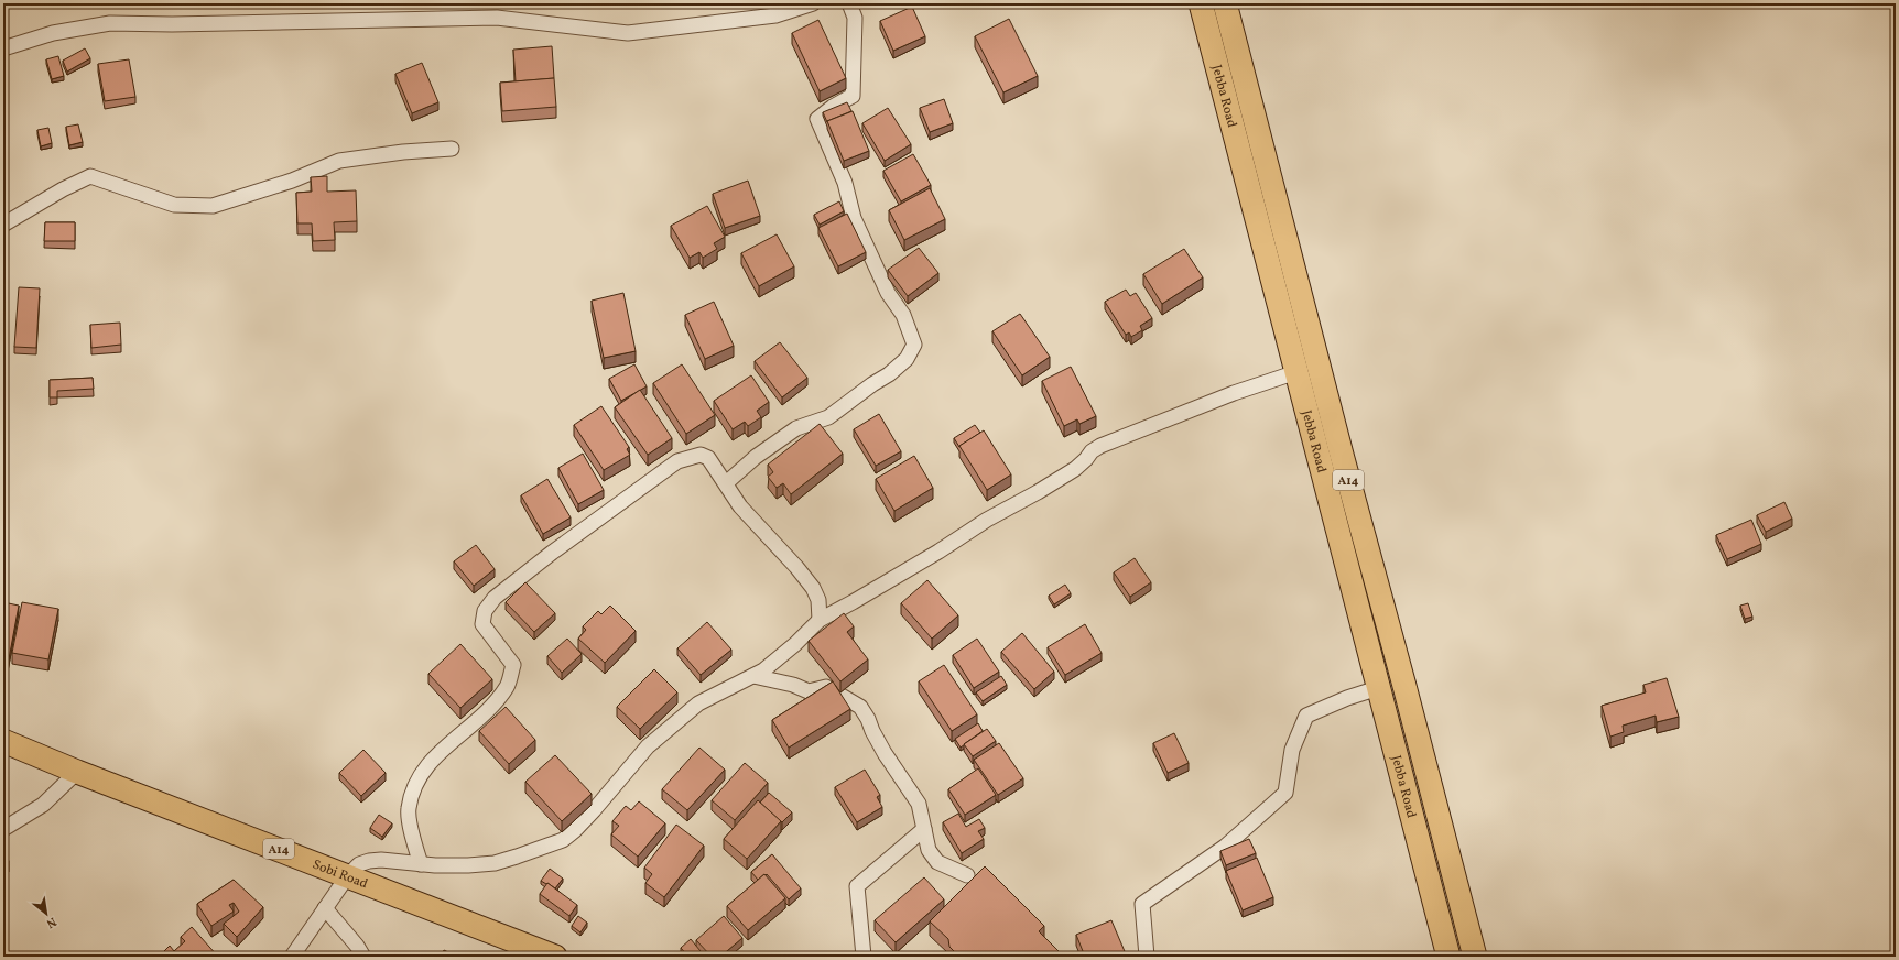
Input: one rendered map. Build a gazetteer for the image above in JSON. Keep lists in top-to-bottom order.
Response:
{
  "streets": {
    "highway": ["Jebba Road", "A14", "Sobi Road"]
  },
  "north": "bottom right"
}
